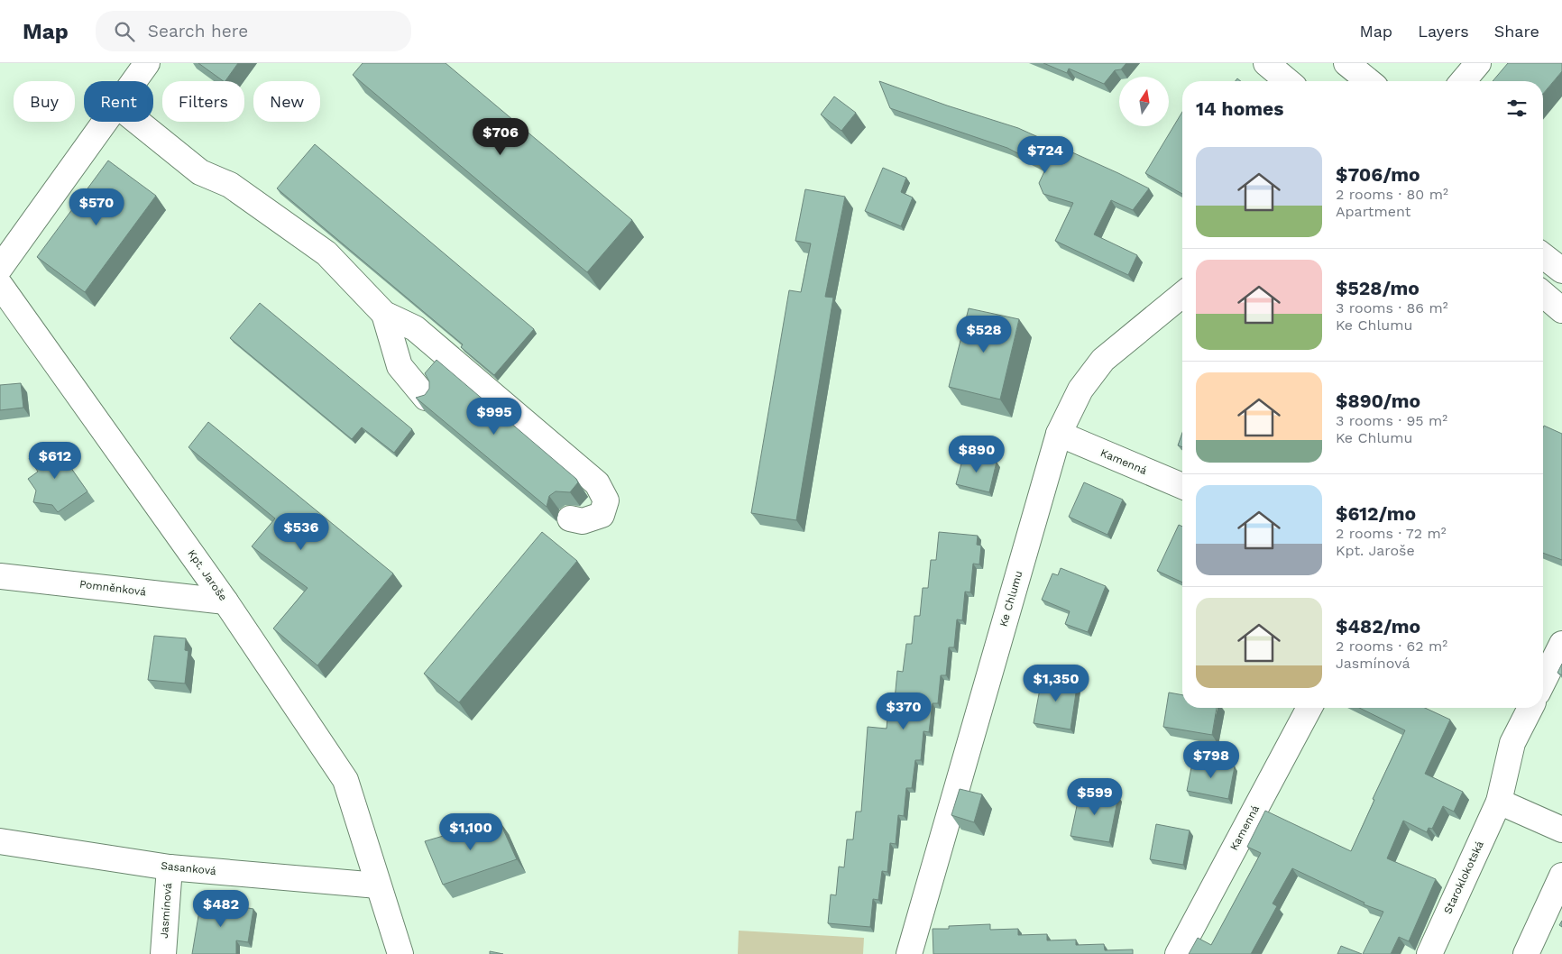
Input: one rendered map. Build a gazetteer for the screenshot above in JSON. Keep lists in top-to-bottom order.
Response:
{
  "streets": {
    "street": [
      "Kamenná",
      "Kpt. Jaroše",
      "Pomněnková",
      "Ke Chlumu",
      "Sasanková",
      "Staroklokotská",
      "Jasmínová"
    ]
  },
  "crossings": [
    ["Kamenná", "Ke Chlumu"],
    ["Kpt. Jaroše", "Pomněnková"],
    ["Kpt. Jaroše", "Sasanková"],
    ["Sasanková", "Jasmínová"]
  ],
  "north": "top",
  "page": {
    "header": "Map",
    "search": "Search here",
    "nav": ["Map", "Layers", "Share"],
    "chip": [
      "Buy",
      "Rent",
      "Filters",
      "New"
    ],
    "heading": "14 homes",
    "price": [
      "$706",
      "$724",
      "$570",
      "$528",
      "$995",
      "$890",
      "$612",
      "$536",
      "$1,350",
      "$370",
      "$798",
      "$599",
      "$1,100",
      "$482"
    ],
    "list": [
      {
        "name": "$706/mo",
        "note": "2 rooms · 80 m² · Apartment"
      },
      {
        "name": "$528/mo",
        "note": "3 rooms · 86 m² · Ke Chlumu"
      },
      {
        "name": "$890/mo",
        "note": "3 rooms · 95 m² · Ke Chlumu"
      },
      {
        "name": "$612/mo",
        "note": "2 rooms · 72 m² · Kpt. Jaroše"
      },
      {
        "name": "$482/mo",
        "note": "2 rooms · 62 m² · Jasmínová"
      }
    ]
  }
}
